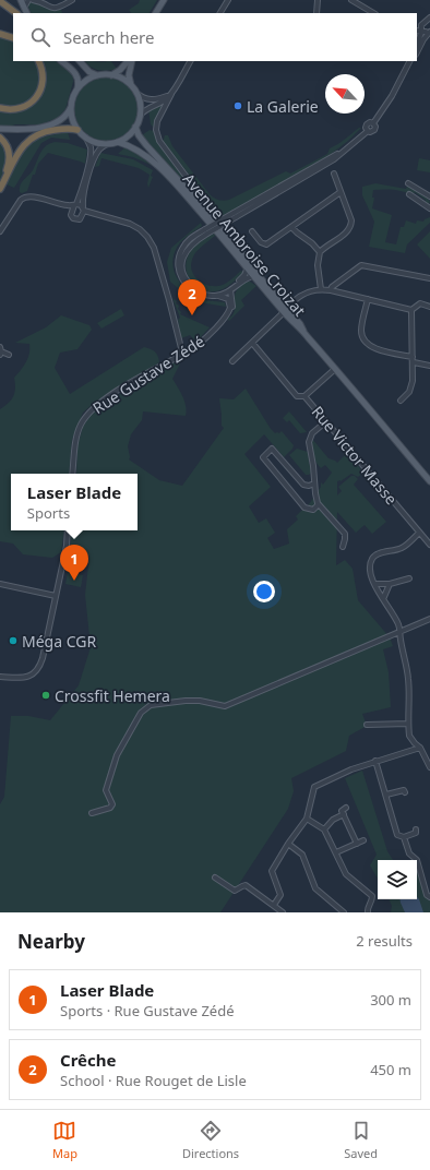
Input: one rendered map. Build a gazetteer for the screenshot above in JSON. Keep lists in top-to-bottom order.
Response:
{
  "streets": {
    "main road": ["Avenue Ambroise Croizat"],
    "street": ["Rue Gustave Zédé", "Rue Victor Masse"]
  },
  "crossings": [
    ["Avenue Ambroise Croizat", "Rue Victor Masse"]
  ],
  "places": ["La Galerie", "Méga CGR", "Crossfit Hemera"],
  "north": "top left",
  "page": {
    "search": "Search here",
    "pins": ["2", "1"],
    "popup": ["Laser Blade", "Sports"],
    "heading": ["Nearby", "2 results"],
    "list": [
      {
        "mark": "1",
        "name": "Laser Blade",
        "note": "Sports · Rue Gustave Zédé",
        "value": "300 m"
      },
      {
        "mark": "2",
        "name": "Crêche",
        "note": "School · Rue Rouget de Lisle",
        "value": "450 m"
      }
    ],
    "nav": ["Map", "Directions", "Saved"]
  }
}
